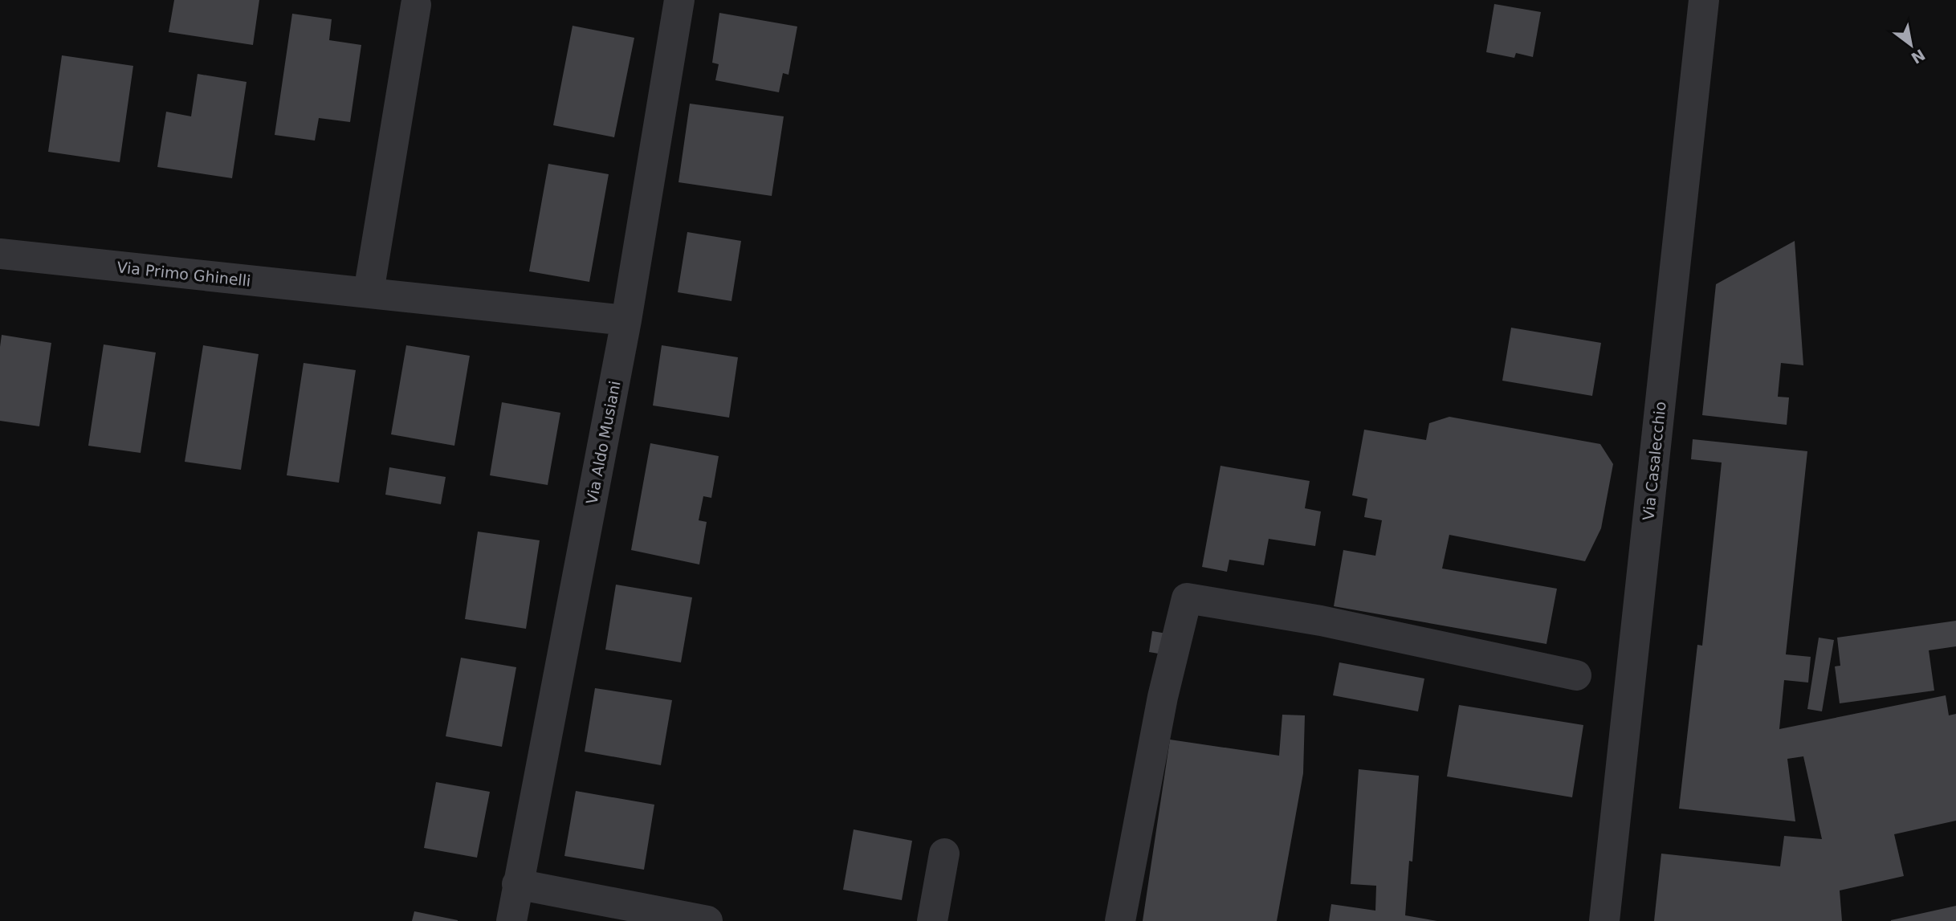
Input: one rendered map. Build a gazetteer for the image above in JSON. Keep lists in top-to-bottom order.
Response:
{
  "streets": {
    "street": ["Via Primo Ghinelli", "Via Aldo Musiani", "Via Casalecchio"]
  },
  "crossings": [
    ["Via Primo Ghinelli", "Via Aldo Musiani"]
  ],
  "north": "bottom right"
}
